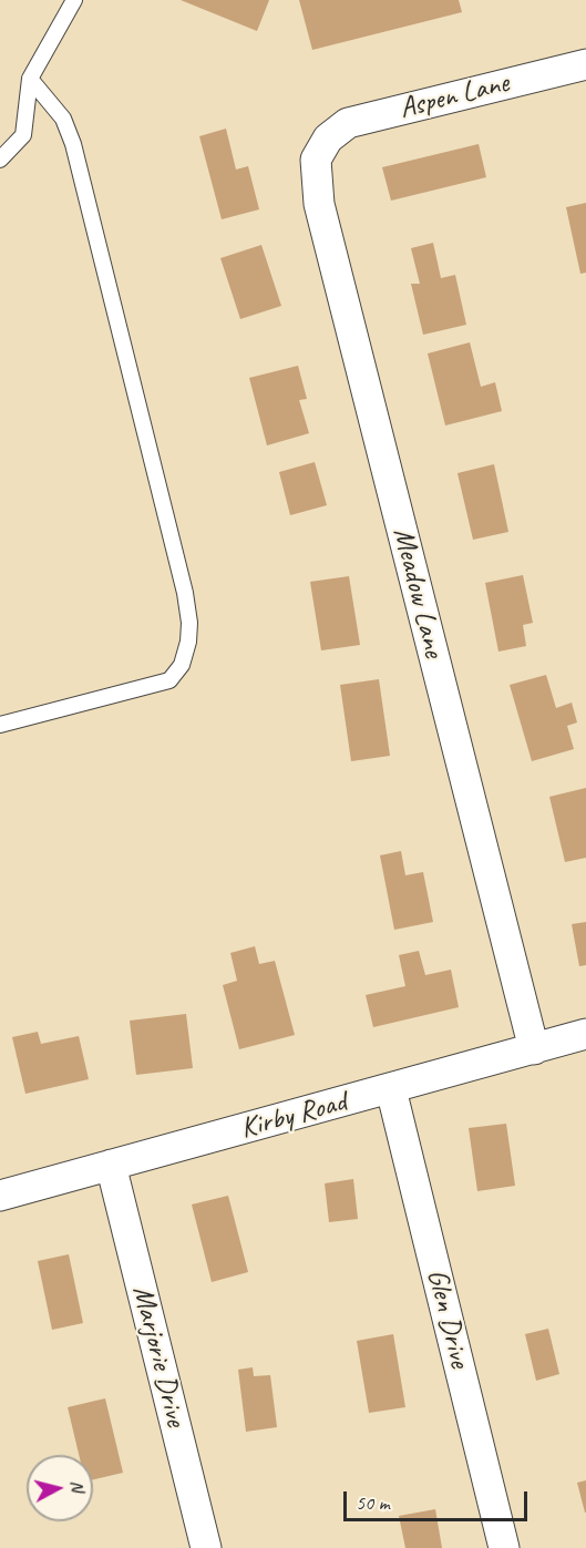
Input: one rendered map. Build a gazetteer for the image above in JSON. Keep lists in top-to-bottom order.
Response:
{
  "streets": {
    "street": [
      "Aspen Lane",
      "Meadow Lane",
      "Kirby Road",
      "Glen Drive",
      "Marjorie Drive"
    ]
  },
  "crossings": [
    ["Aspen Lane", "Meadow Lane"],
    ["Meadow Lane", "Kirby Road"],
    ["Kirby Road", "Glen Drive"],
    ["Kirby Road", "Marjorie Drive"]
  ],
  "scale_bar": "50 m",
  "north": "right"
}
